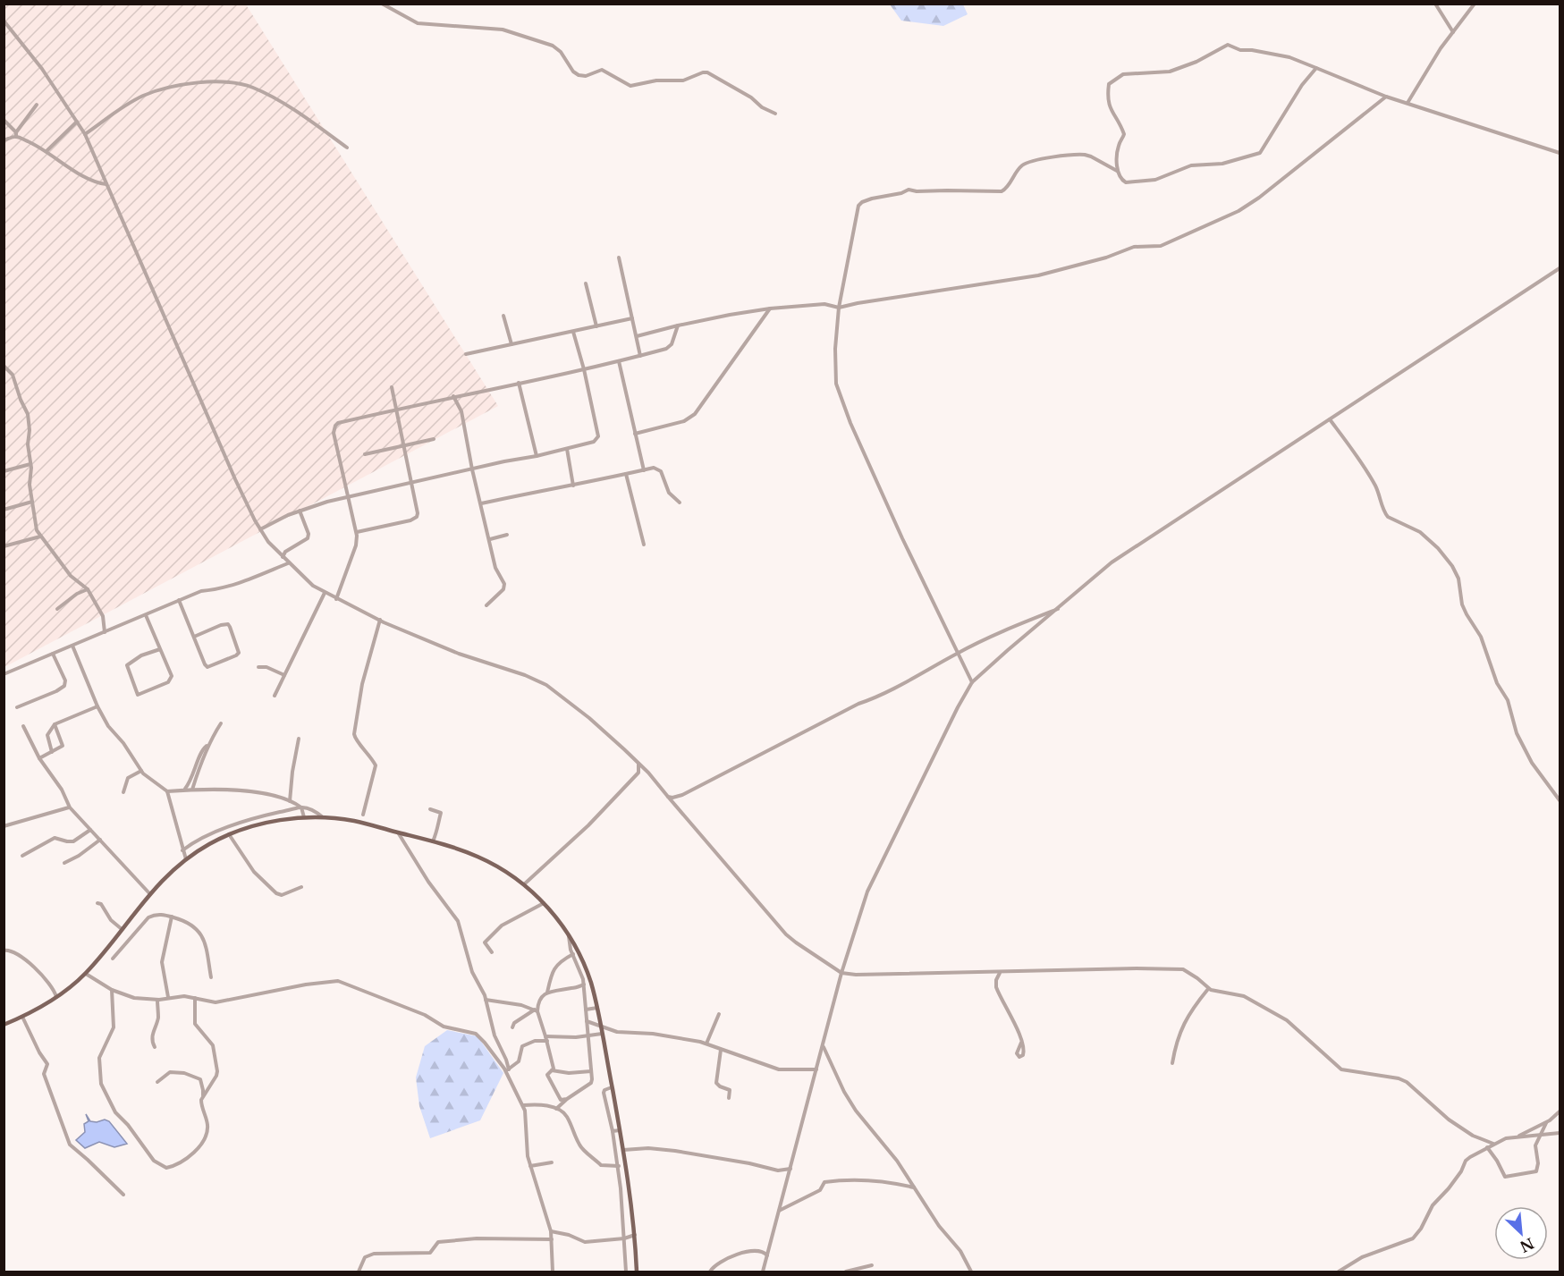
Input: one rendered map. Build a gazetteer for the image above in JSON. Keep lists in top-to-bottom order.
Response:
{
  "north": "bottom right"
}
